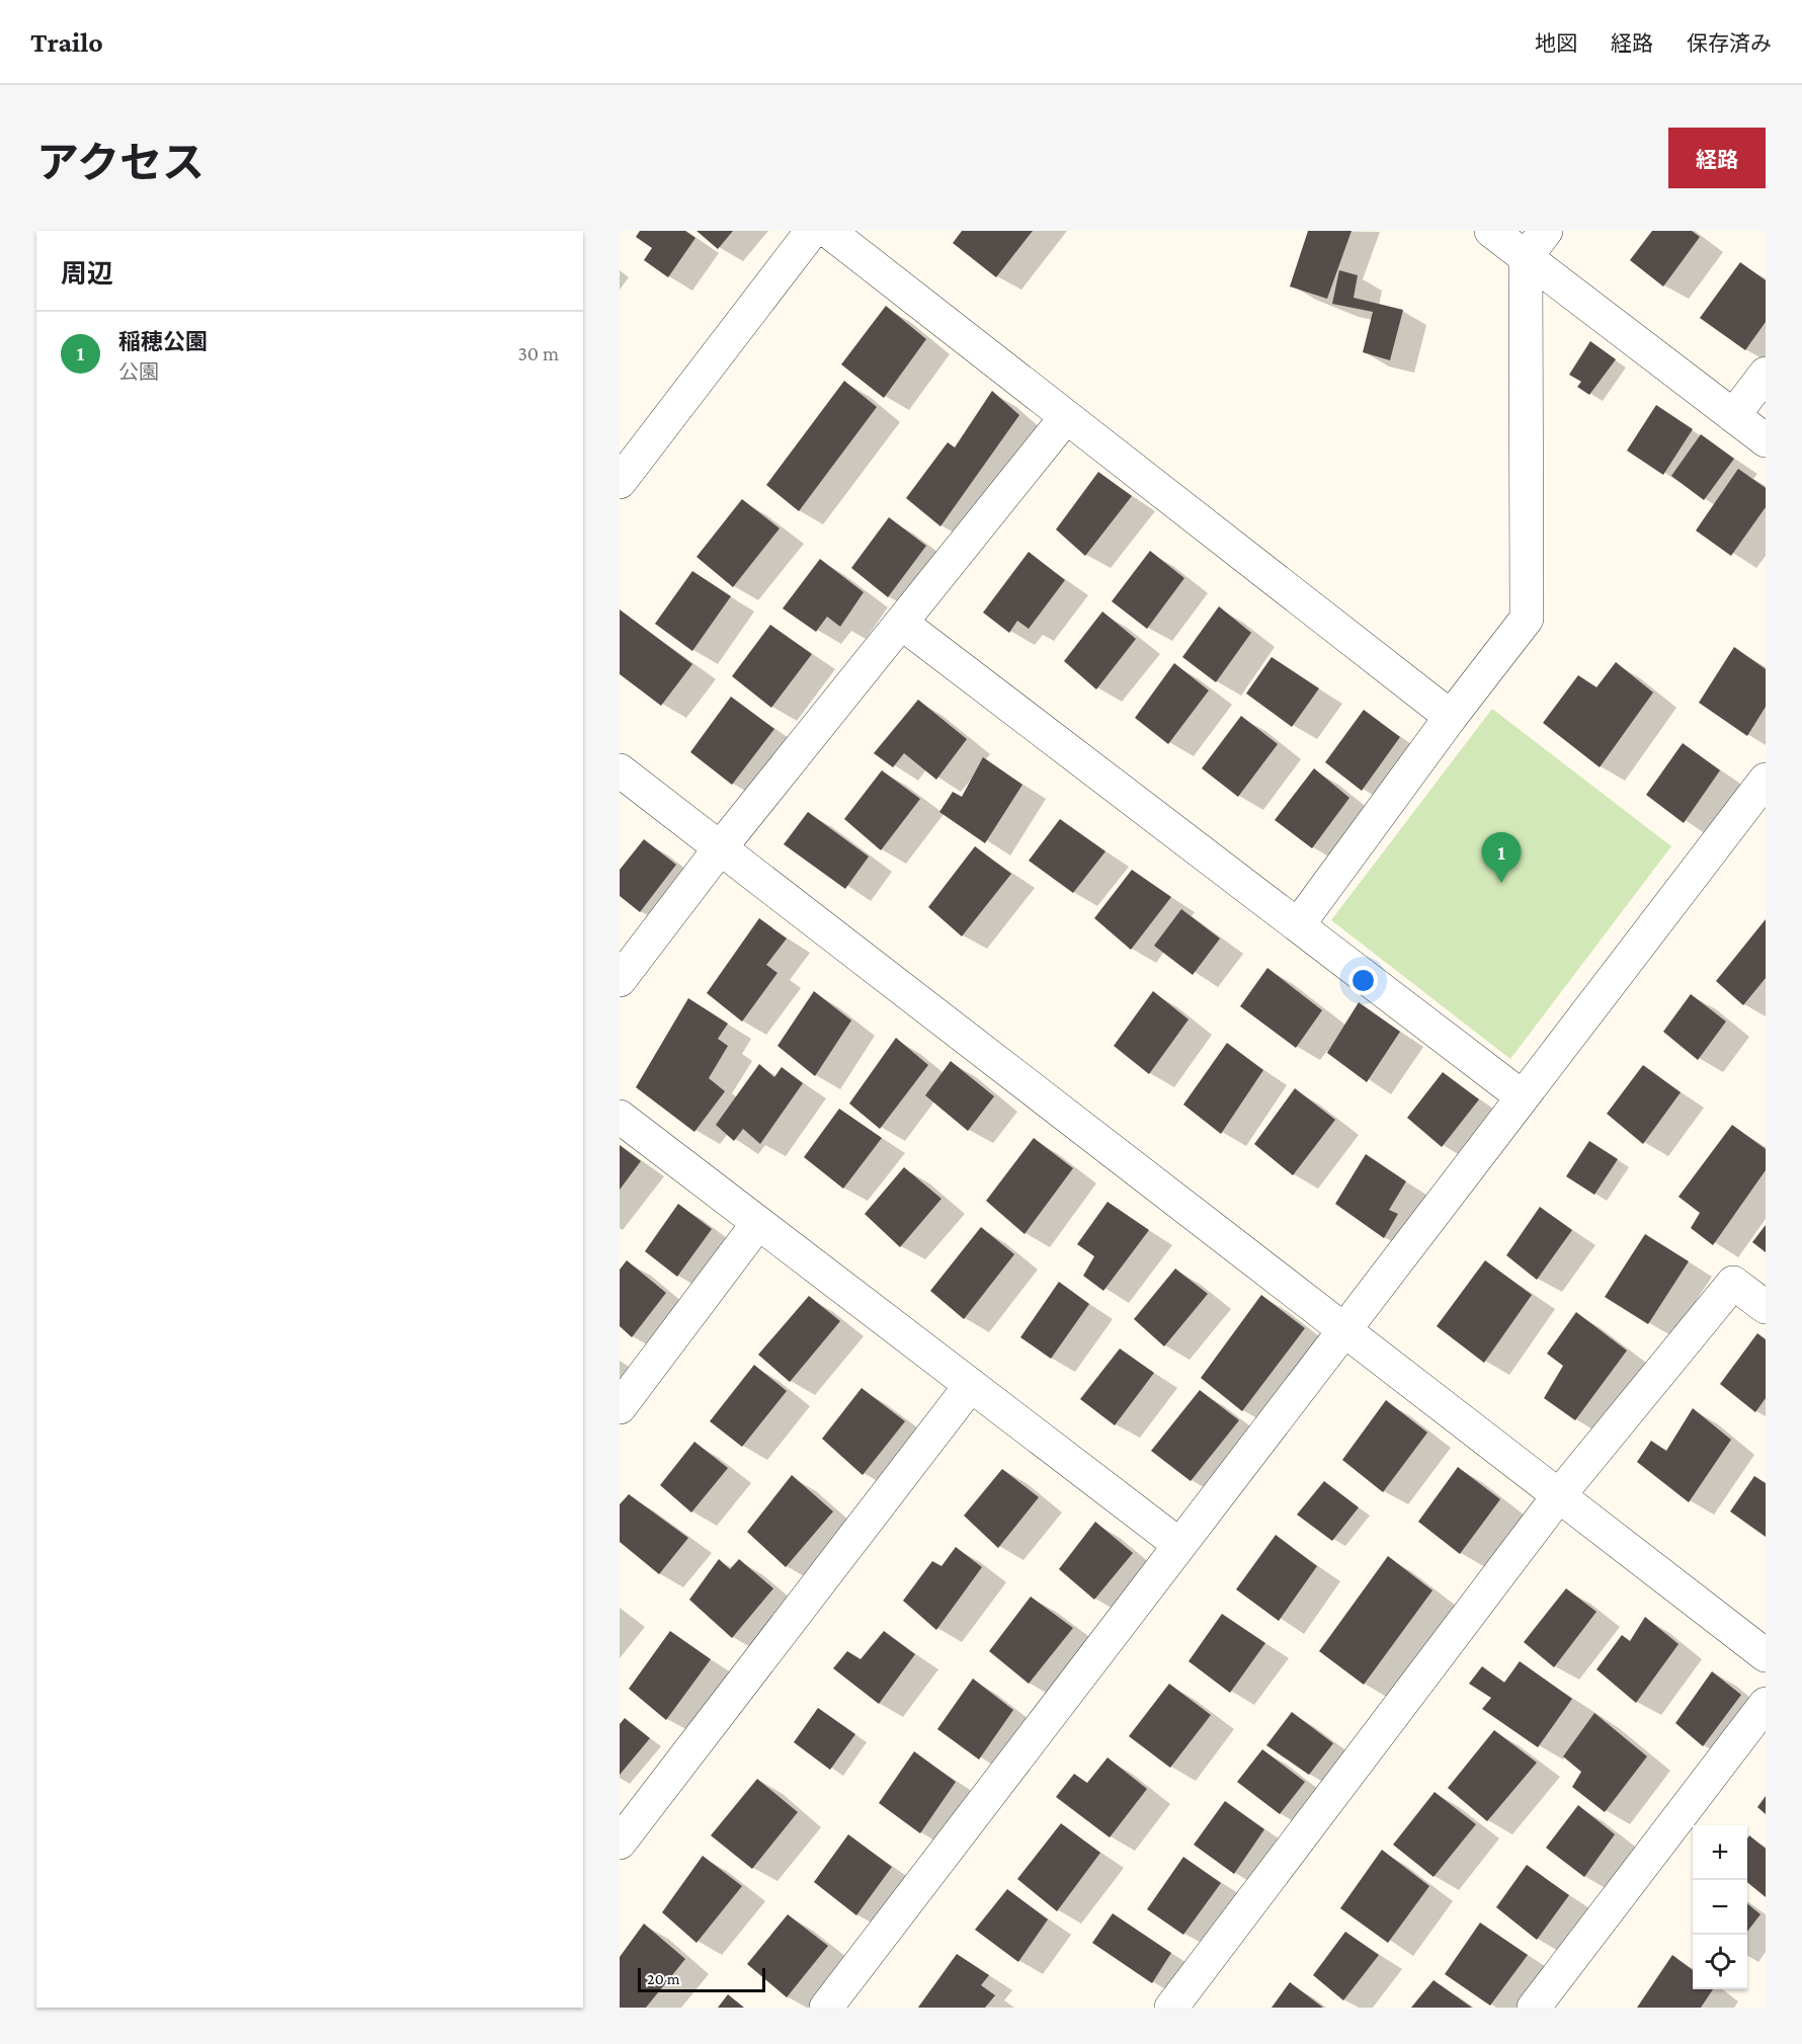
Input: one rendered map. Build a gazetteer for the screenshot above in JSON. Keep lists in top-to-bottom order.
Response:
{
  "scale_bar": "20 m",
  "page": {
    "header": "Trailo",
    "nav": ["地図", "経路", "保存済み"],
    "title": "アクセス",
    "buttons": "経路",
    "heading": "周辺",
    "list": [
      {
        "mark": "1",
        "name": "稲穂公園",
        "note": "公園",
        "value": "30 m"
      }
    ],
    "pins": "1",
    "map_buttons": ["+", "−"],
    "scale": "20 m"
  }
}
